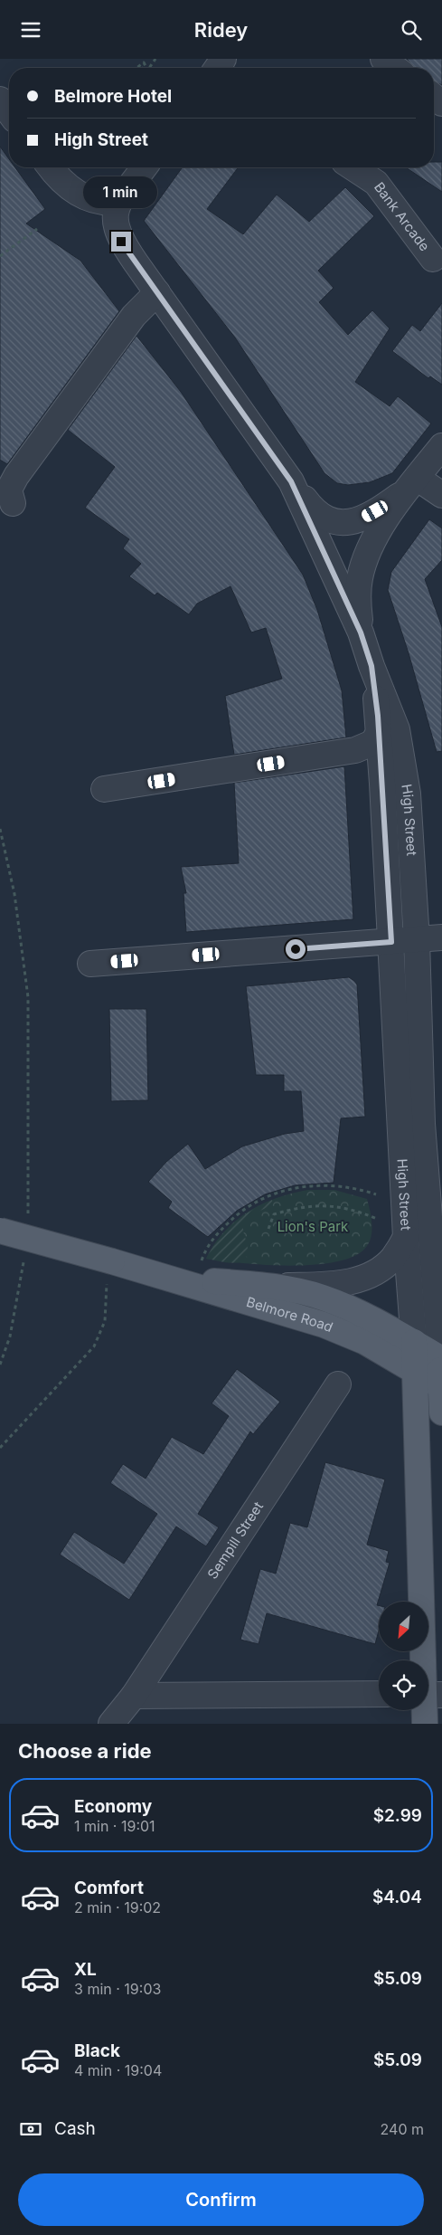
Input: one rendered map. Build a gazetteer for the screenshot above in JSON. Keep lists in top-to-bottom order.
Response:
{
  "streets": {
    "main road": ["High Street", "Belmore Road"],
    "street": ["Bank Arcade", "Sempill Street"]
  },
  "crossings": [
    ["High Street", "Belmore Road"]
  ],
  "parks": ["Lion's Park"],
  "north": "bottom left",
  "page": {
    "header": "Ridey",
    "banner": ["Belmore Hotel", "High Street"],
    "bubble": "1 min",
    "heading": "Choose a ride",
    "list": [
      {
        "name": "Economy",
        "note": "1 min · 19:01",
        "value": "$2.99"
      },
      {
        "name": "Comfort",
        "note": "2 min · 19:02",
        "value": "$4.04"
      },
      {
        "name": "XL",
        "note": "3 min · 19:03",
        "value": "$5.09"
      },
      {
        "name": "Black",
        "note": "4 min · 19:04",
        "value": "$5.09"
      }
    ],
    "pay": ["Cash", "240 m"],
    "buttons": "Confirm"
  }
}
